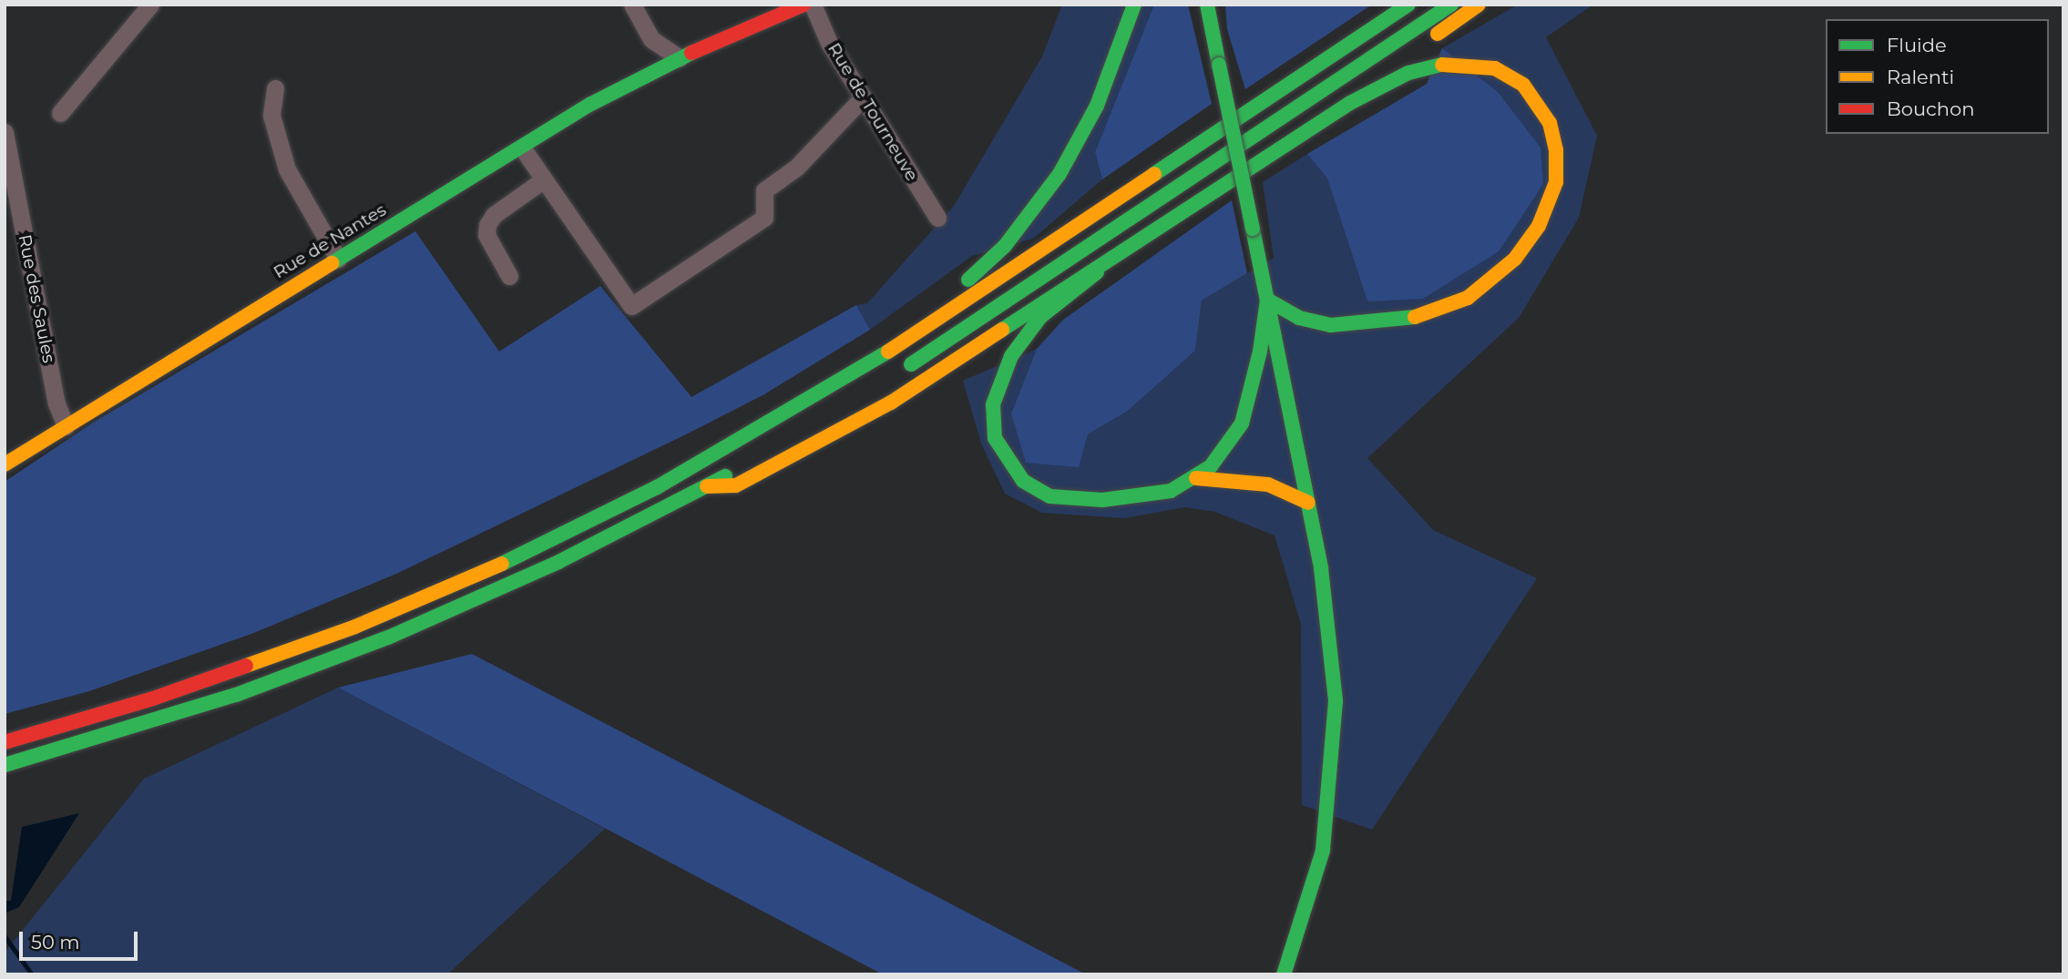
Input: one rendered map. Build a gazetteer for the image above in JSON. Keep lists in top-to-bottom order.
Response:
{
  "streets": {
    "main road": ["Rue de Nantes"],
    "street": ["Rue de Tourneuve", "Rue des Saules"]
  },
  "crossings": [
    ["Rue de Nantes", "Rue des Saules"]
  ],
  "legend": ["Fluide", "Ralenti", "Bouchon"],
  "scale_bar": "50 m"
}
